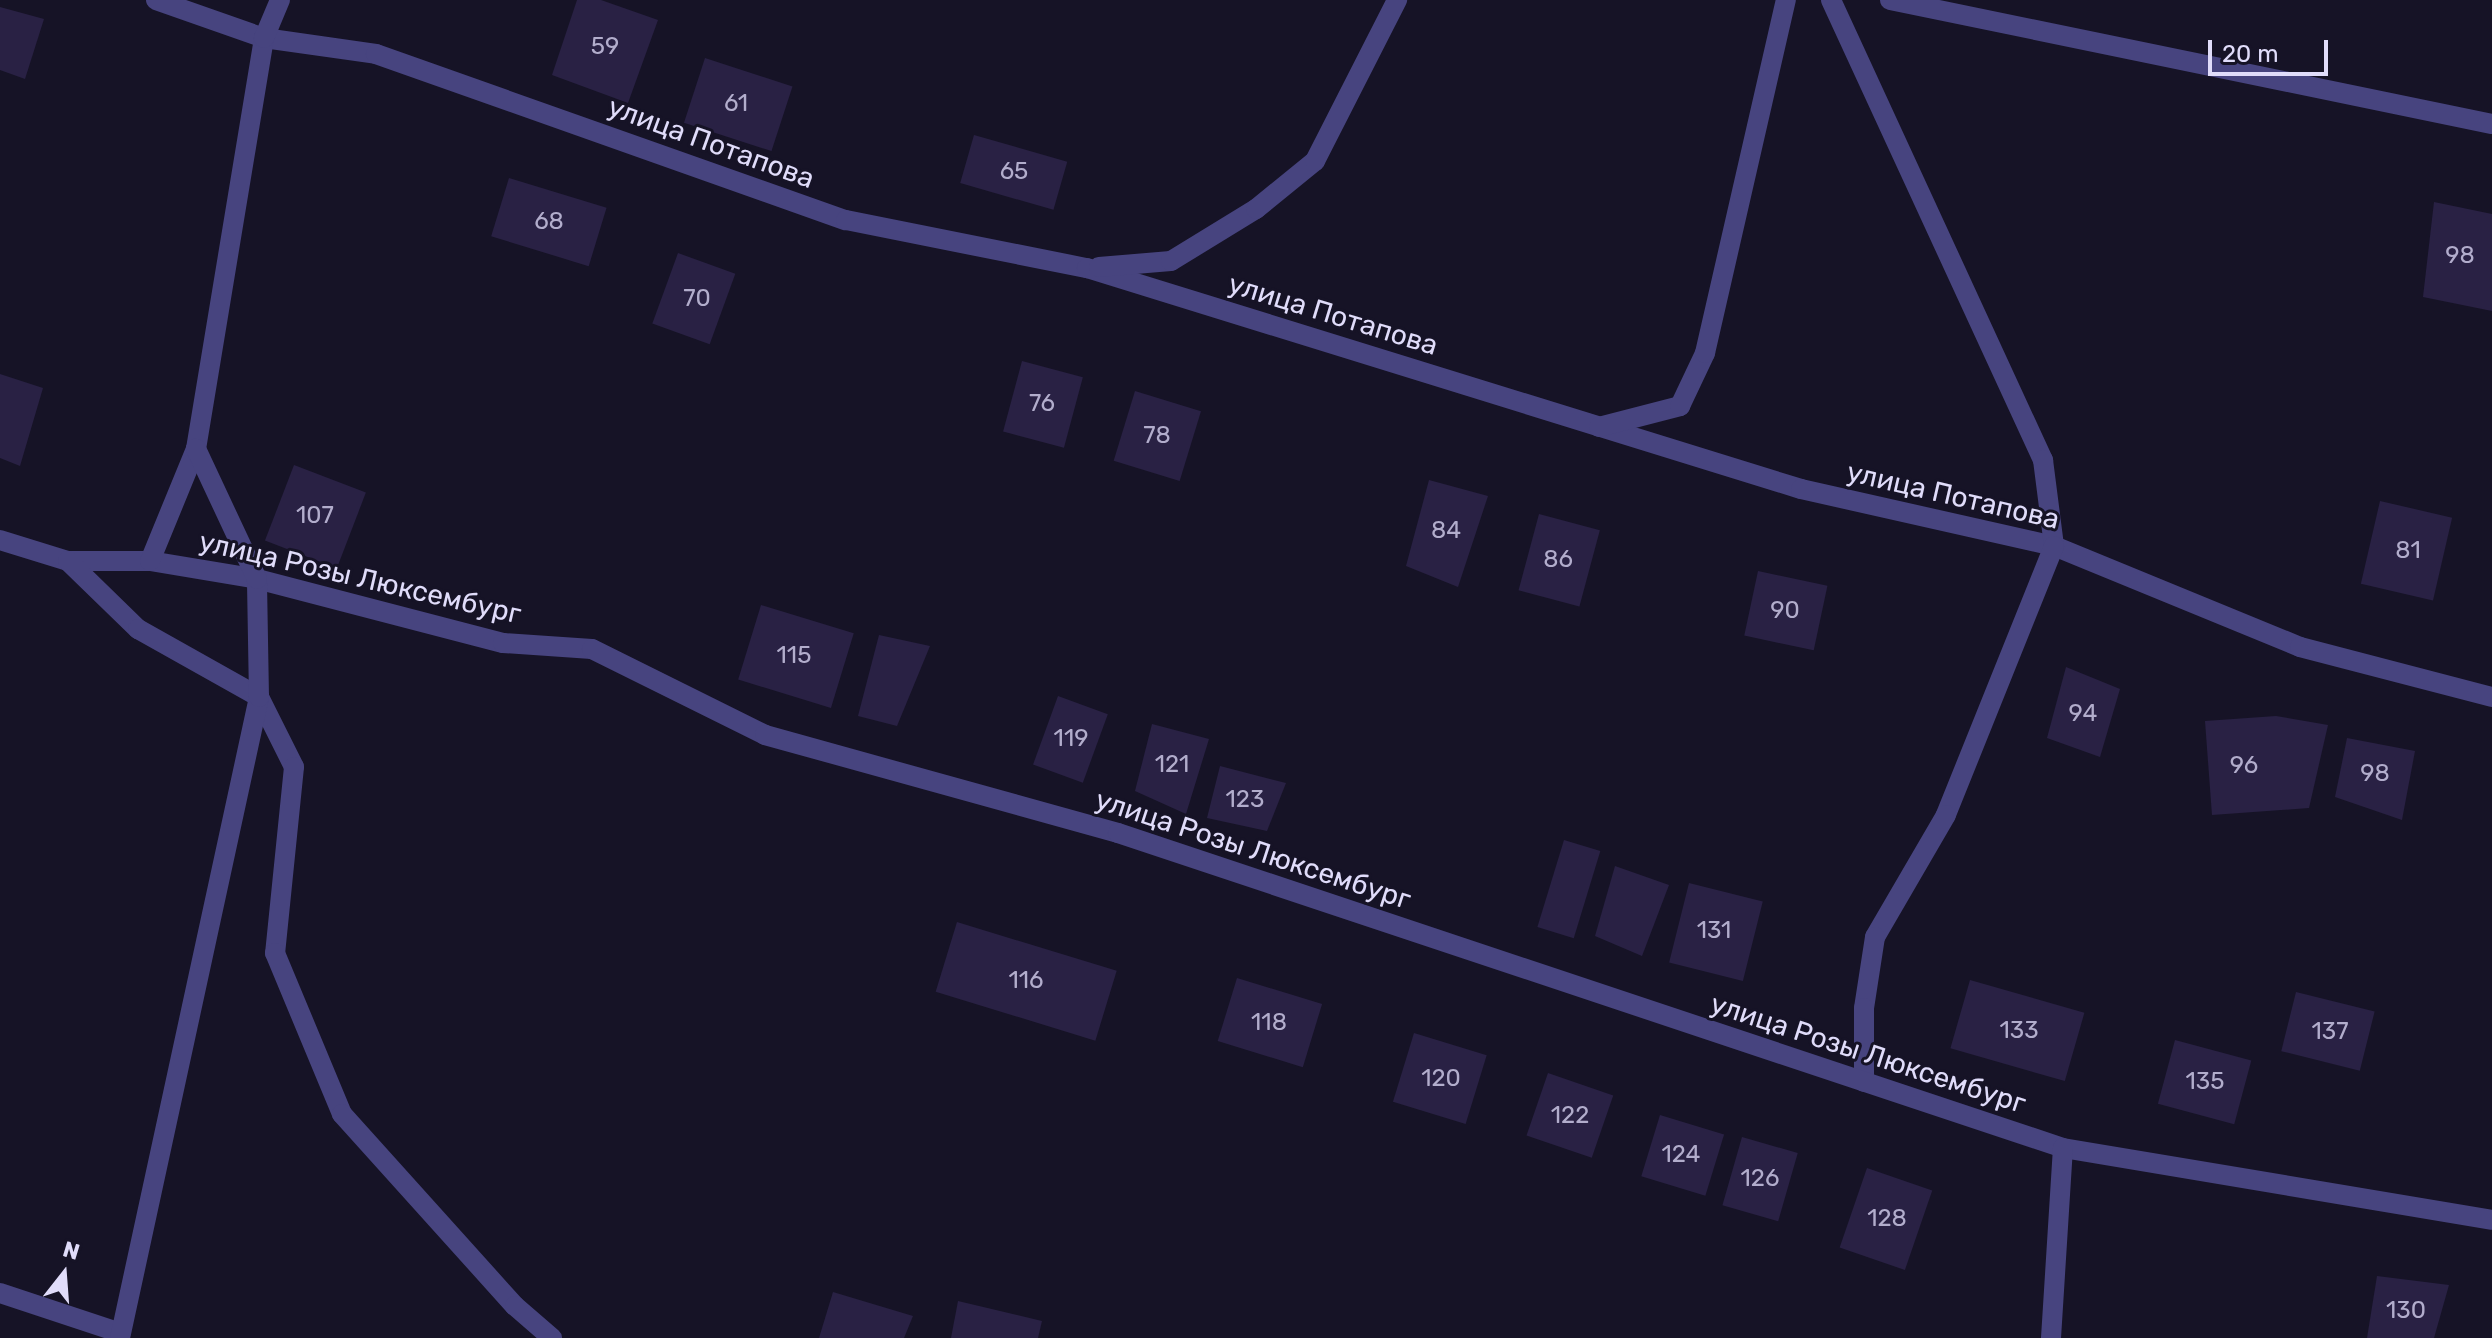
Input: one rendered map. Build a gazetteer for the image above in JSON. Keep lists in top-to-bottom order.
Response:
{
  "streets": {
    "street": ["улица Потапова", "улица Розы Люксембург"]
  },
  "house_numbers": [
    "59",
    "61",
    "65",
    "68",
    "98",
    "70",
    "76",
    "78",
    "107",
    "84",
    "81",
    "86",
    "90",
    "115",
    "94",
    "119",
    "121",
    "96",
    "98",
    "123",
    "131",
    "116",
    "118",
    "133",
    "137",
    "120",
    "135",
    "122",
    "124",
    "126",
    "128",
    "130"
  ],
  "scale_bar": "20 m",
  "north": "top"
}
